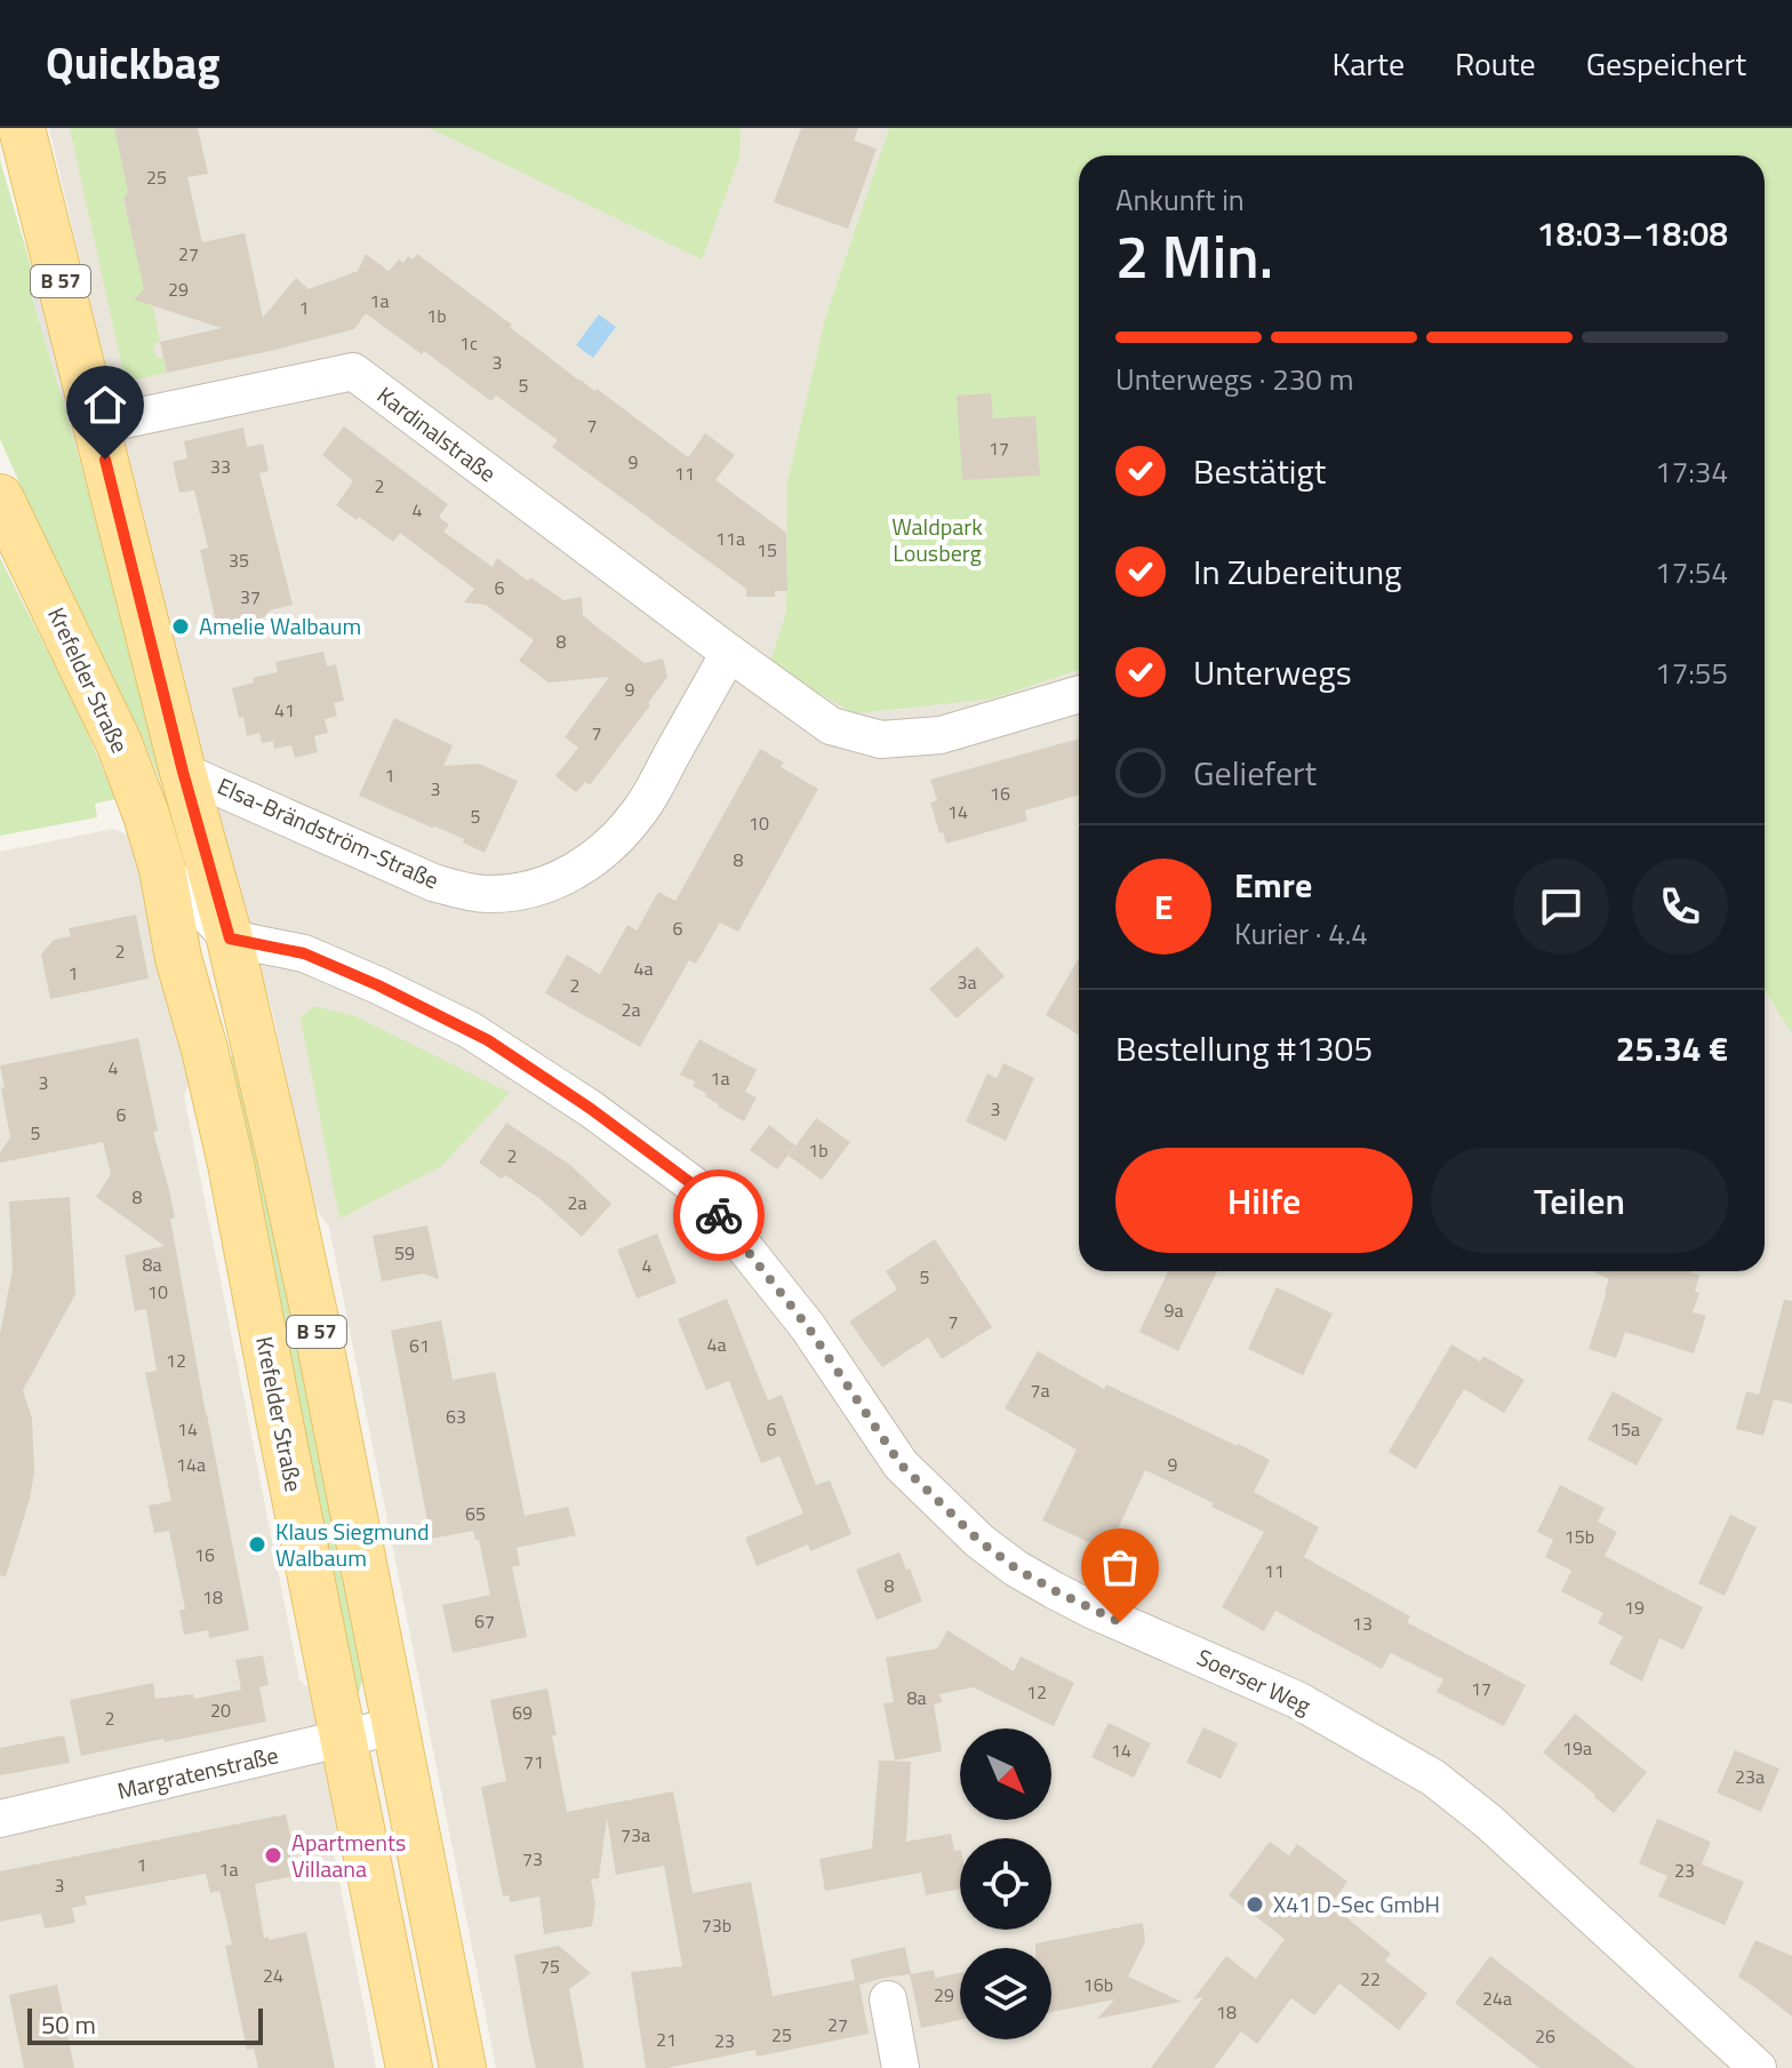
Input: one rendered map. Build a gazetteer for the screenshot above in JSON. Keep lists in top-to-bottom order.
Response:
{
  "streets": {
    "main road": ["B 57", "Krefelder Straße"],
    "street": [
      "Kardinalstraße",
      "Elsa-Brändström-Straße",
      "Soerser Weg",
      "Margratenstraße"
    ]
  },
  "crossings": [
    ["B 57", "Kardinalstraße"],
    ["B 57", "Krefelder Straße"],
    ["B 57", "Elsa-Brändström-Straße"],
    ["B 57", "Soerser Weg"],
    ["B 57", "Margratenstraße"],
    ["Kardinalstraße", "Elsa-Brändström-Straße"],
    ["Krefelder Straße", "Soerser Weg"],
    ["Krefelder Straße", "Margratenstraße"]
  ],
  "parks": ["Waldpark Lousberg"],
  "places": [
    "Amelie Walbaum",
    "Klaus Siegmund Walbaum",
    "Apartments Villaana",
    "X41 D-Sec GmbH"
  ],
  "house_numbers": [
    "25",
    "27",
    "29",
    "1a",
    "1",
    "1b",
    "1c",
    "3",
    "5",
    "7",
    "17",
    "9",
    "33",
    "11",
    "2",
    "4",
    "11a",
    "15",
    "35",
    "6",
    "37",
    "8",
    "9",
    "41",
    "7",
    "1",
    "3",
    "16",
    "14",
    "5",
    "10",
    "8",
    "6",
    "2",
    "4a",
    "1",
    "3a",
    "2",
    "2a",
    "4",
    "1a",
    "3",
    "3",
    "6",
    "5",
    "1b",
    "2",
    "8",
    "2a",
    "59",
    "8a",
    "4",
    "5",
    "10",
    "9a",
    "7",
    "4a",
    "61",
    "12",
    "7a",
    "63",
    "14",
    "6",
    "15a",
    "14a",
    "9",
    "65",
    "15b",
    "16",
    "11",
    "8",
    "18",
    "19",
    "67",
    "13",
    "17",
    "12",
    "8a",
    "20",
    "69",
    "2",
    "19a",
    "14",
    "71",
    "23a",
    "73a",
    "73",
    "1",
    "1a",
    "23",
    "3",
    "73b",
    "75",
    "24",
    "22",
    "16b",
    "29",
    "24a",
    "18",
    "27",
    "25",
    "26",
    "21",
    "23"
  ],
  "scale_bar": "50 m",
  "north": "bottom right",
  "page": {
    "header": "Quickbag",
    "nav": ["Karte", "Route", "Gespeichert"],
    "heading": ["2 Min.", "Ankunft in", "18:03–18:08"],
    "panel": [
      "Emre",
      "Kurier · 4.4",
      "Bestellung #1305",
      "25.34 €"
    ],
    "bar": "Unterwegs · 230 m",
    "list": [
      ["Bestätigt", "17:34"],
      ["In Zubereitung", "17:54"],
      ["Unterwegs", "17:55"],
      "Geliefert"
    ],
    "round": "E",
    "buttons": ["Hilfe", "Teilen"],
    "scale": "50 m"
  }
}
